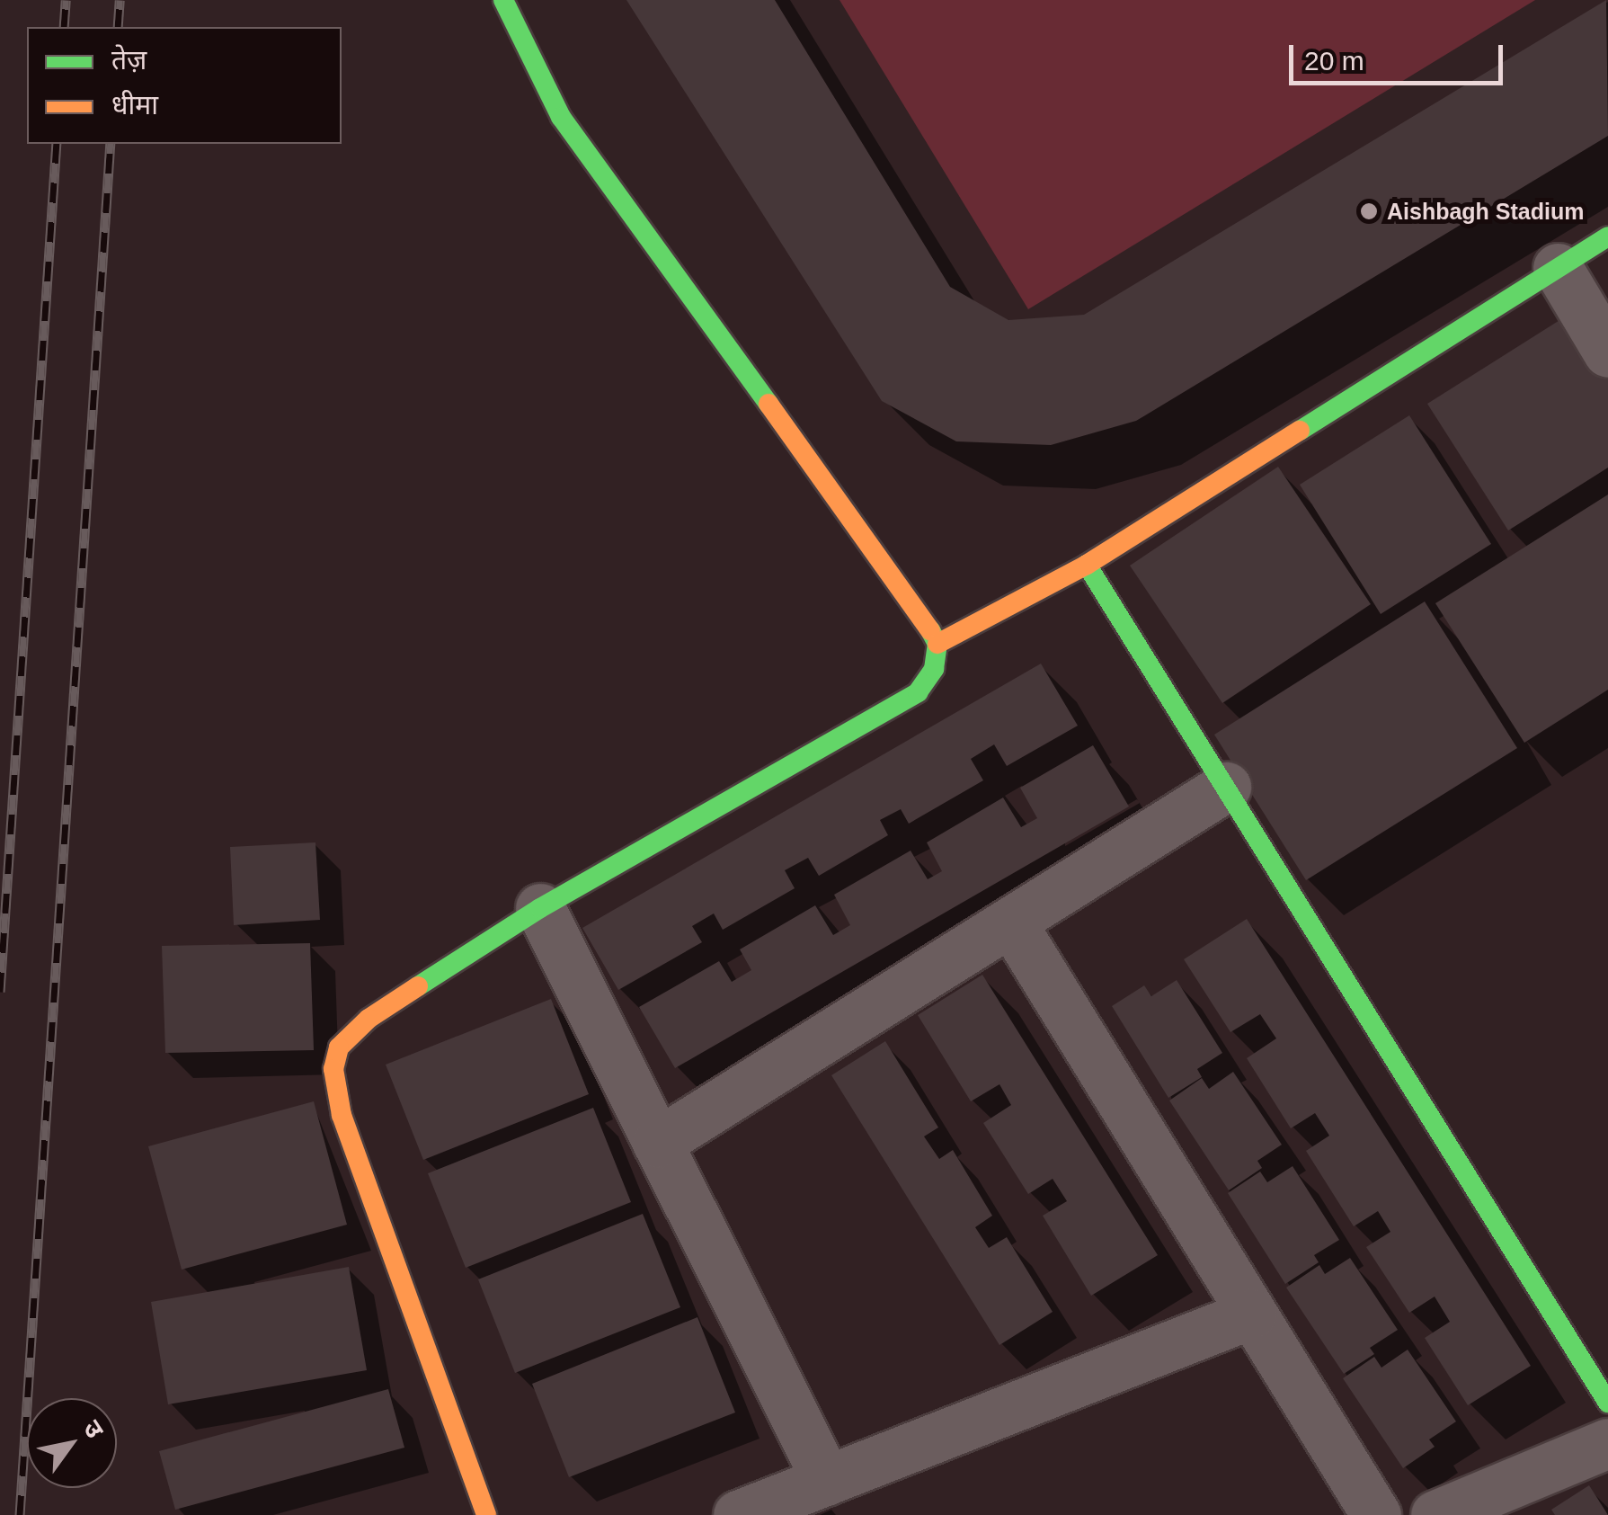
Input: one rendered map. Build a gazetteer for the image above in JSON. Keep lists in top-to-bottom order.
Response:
{
  "places": ["Aishbagh Stadium"],
  "legend": ["तेज़", "धीमा"],
  "scale_bar": "20 m",
  "north": "top right"
}
